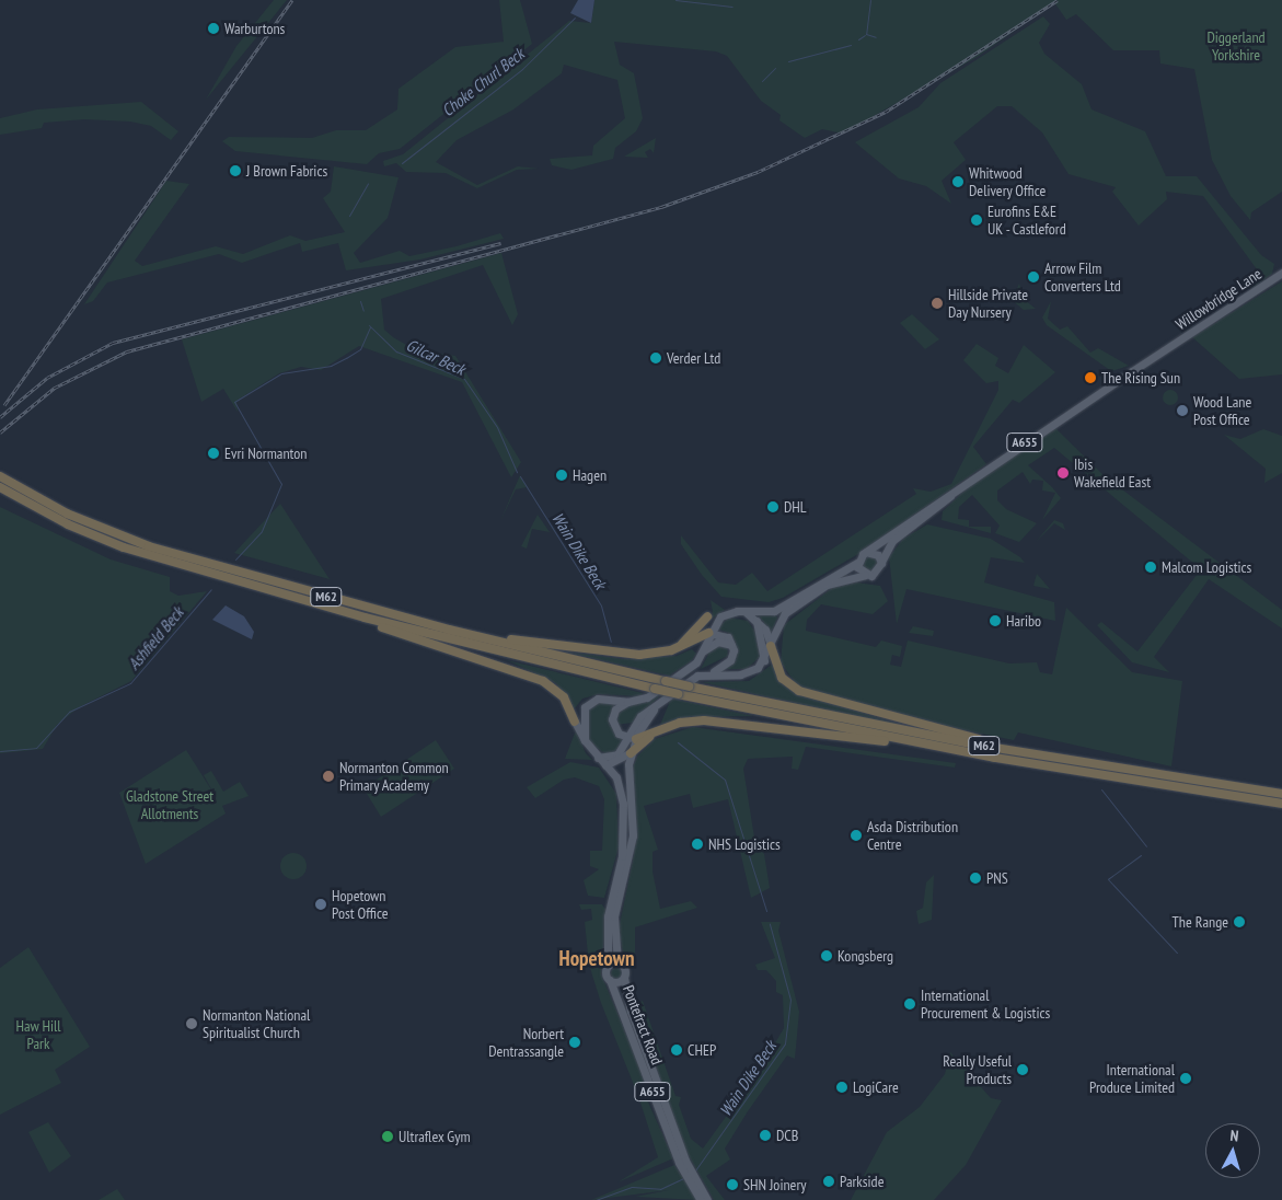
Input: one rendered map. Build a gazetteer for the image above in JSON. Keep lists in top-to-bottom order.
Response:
{
  "streets": {
    "highway": ["M62"],
    "main road": ["Willowbridge Lane", "A655", "Pontefract Road"]
  },
  "crossings": [
    ["Willowbridge Lane", "A655"],
    ["A655", "M62"],
    ["A655", "Pontefract Road"]
  ],
  "districts": ["Hopetown"],
  "water": [
    "Choke Churl Beck",
    "Gilcar Beck",
    "Wain Dike Beck",
    "Ashfield Beck"
  ],
  "parks": ["Diggerland Yorkshire", "Gladstone Street Allotments", "Haw Hill Park"],
  "places": [
    "Warburtons",
    "J Brown Fabrics",
    "Whitwood Delivery Office",
    "Eurofins E&E UK - Castleford",
    "Arrow Film Converters Ltd",
    "Hillside Private Day Nursery",
    "Verder Ltd",
    "The Rising Sun",
    "Wood Lane Post Office",
    "Evri Normanton",
    "Ibis Wakefield East",
    "Hagen",
    "DHL",
    "Malcom Logistics",
    "Haribo",
    "Normanton Common Primary Academy",
    "Asda Distribution Centre",
    "NHS Logistics",
    "PNS",
    "Hopetown Post Office",
    "The Range",
    "Kongsberg",
    "International Procurement & Logistics",
    "Normanton National Spiritualist Church",
    "Norbert Dentrassangle",
    "CHEP",
    "Really Useful Products",
    "International Produce Limited",
    "LogiCare",
    "DCB",
    "Ultraflex Gym",
    "Parkside",
    "SHN Joinery"
  ],
  "north": "top"
}
